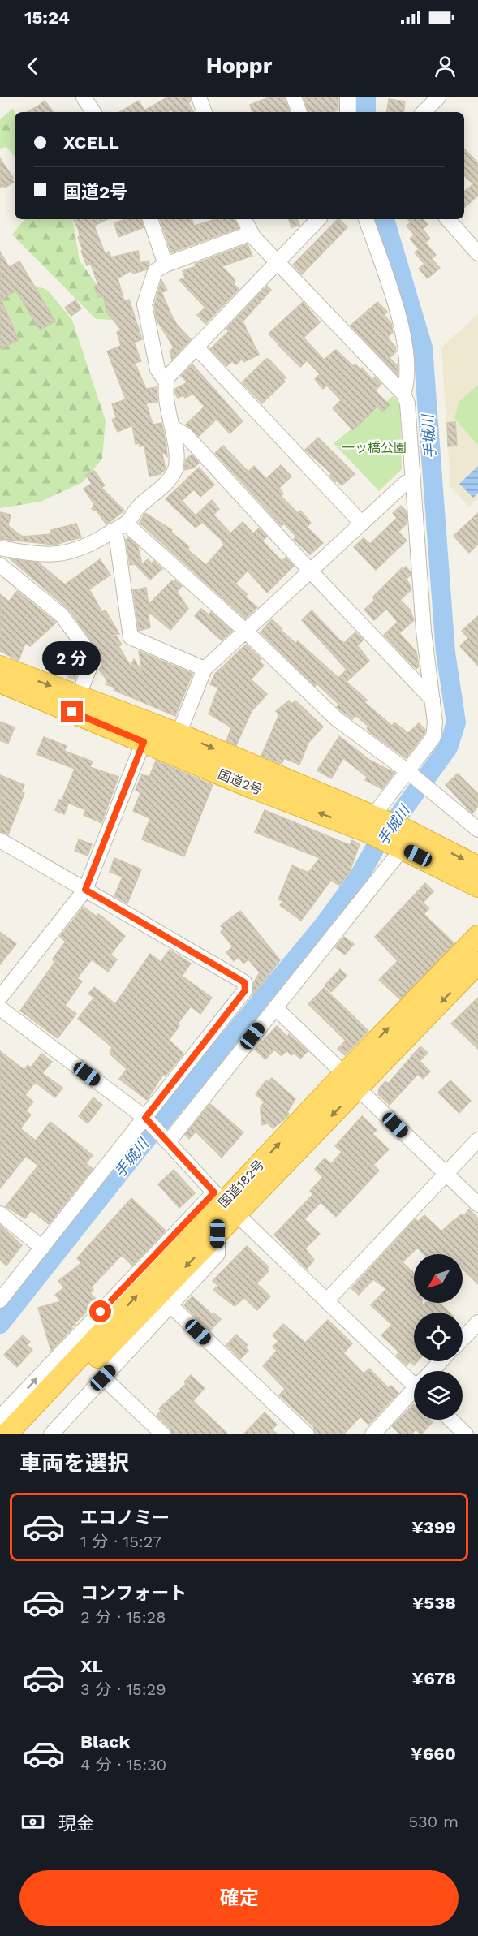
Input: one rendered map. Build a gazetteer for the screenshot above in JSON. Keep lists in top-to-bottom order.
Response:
{
  "streets": {
    "highway": ["国道2号", "国道182号"]
  },
  "water": ["手城川"],
  "parks": ["一ッ橋公園"],
  "north": "bottom left",
  "page": {
    "status": "15:24",
    "header": "Hoppr",
    "banner": ["XCELL", "国道2号"],
    "bubble": "2 分",
    "heading": "車両を選択",
    "list": [
      {
        "name": "エコノミー",
        "note": "1 分 · 15:27",
        "value": "¥399"
      },
      {
        "name": "コンフォート",
        "note": "2 分 · 15:28",
        "value": "¥538"
      },
      {
        "name": "XL",
        "note": "3 分 · 15:29",
        "value": "¥678"
      },
      {
        "name": "Black",
        "note": "4 分 · 15:30",
        "value": "¥660"
      }
    ],
    "pay": ["現金", "530 m"],
    "buttons": "確定"
  }
}
